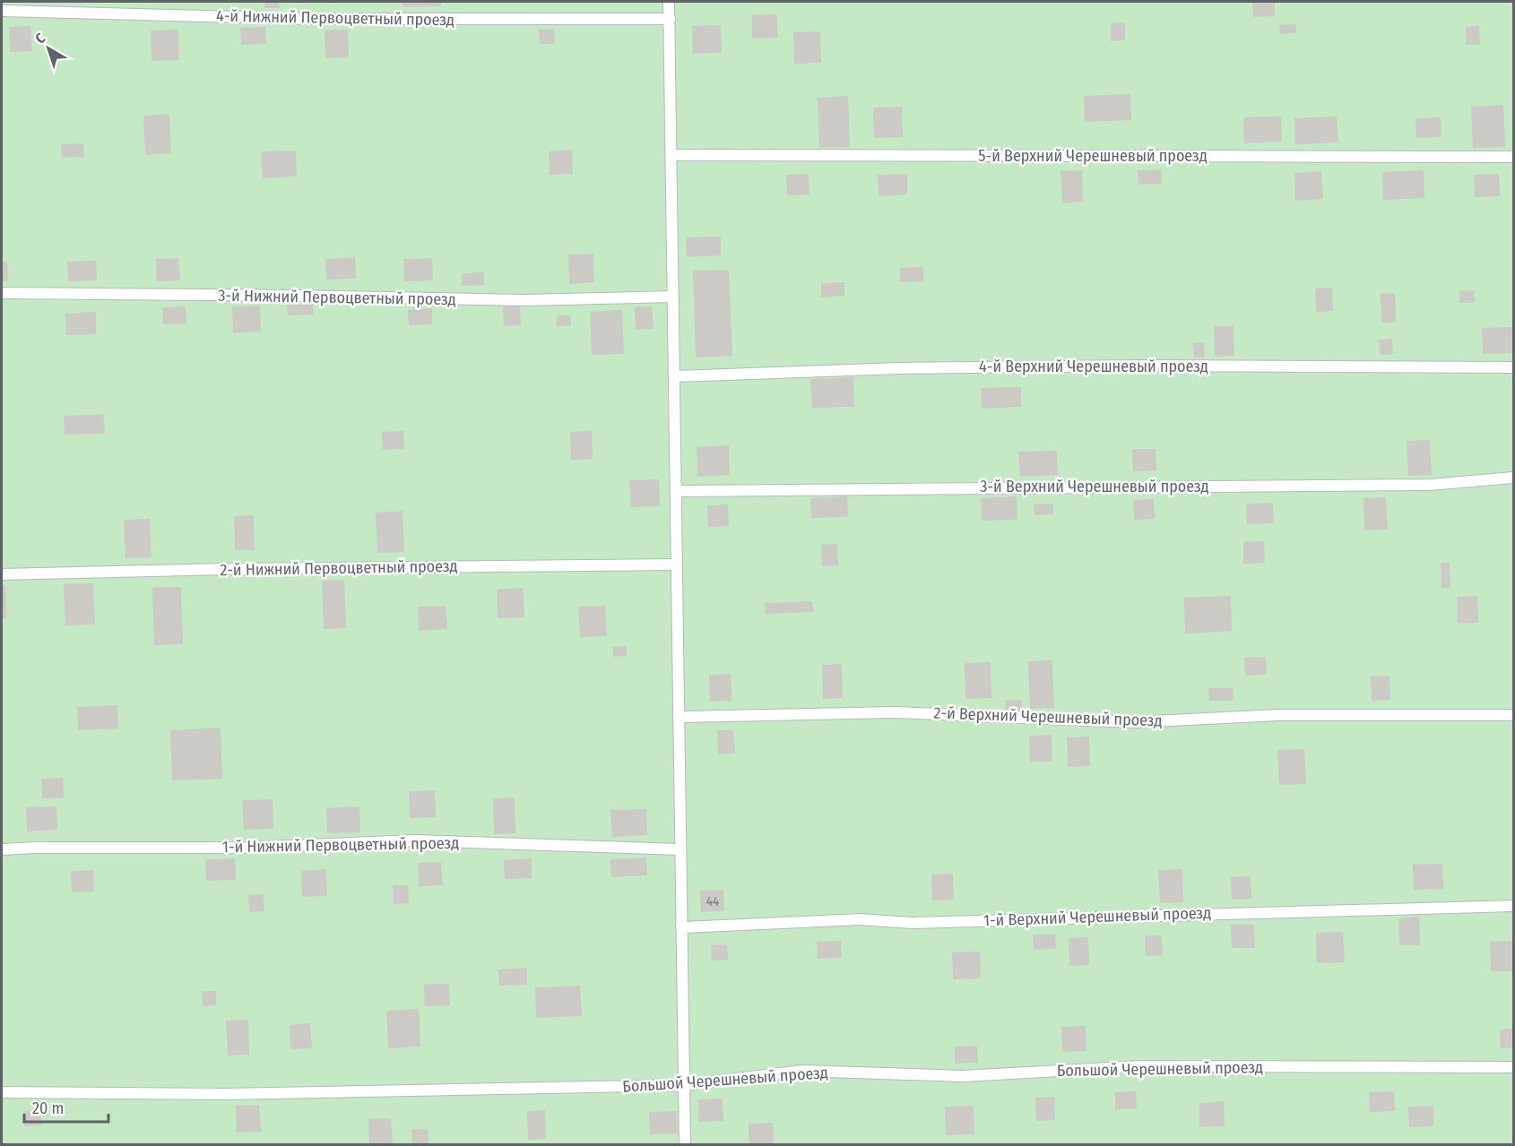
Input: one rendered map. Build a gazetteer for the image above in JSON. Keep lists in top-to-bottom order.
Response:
{
  "streets": {
    "lane": [
      "4-й Нижний Первоцветный проезд",
      "5-й Верхний Черешневый проезд",
      "3-й Нижний Первоцветный проезд",
      "4-й Верхний Черешневый проезд",
      "3-й Верхний Черешневый проезд",
      "2-й Нижний Первоцветный проезд",
      "2-й Верхний Черешневый проезд",
      "1-й Нижний Первоцветный проезд",
      "1-й Верхний Черешневый проезд",
      "Большой Черешневый проезд"
    ]
  },
  "house_numbers": ["44"],
  "scale_bar": "20 m",
  "north": "top left"
}
